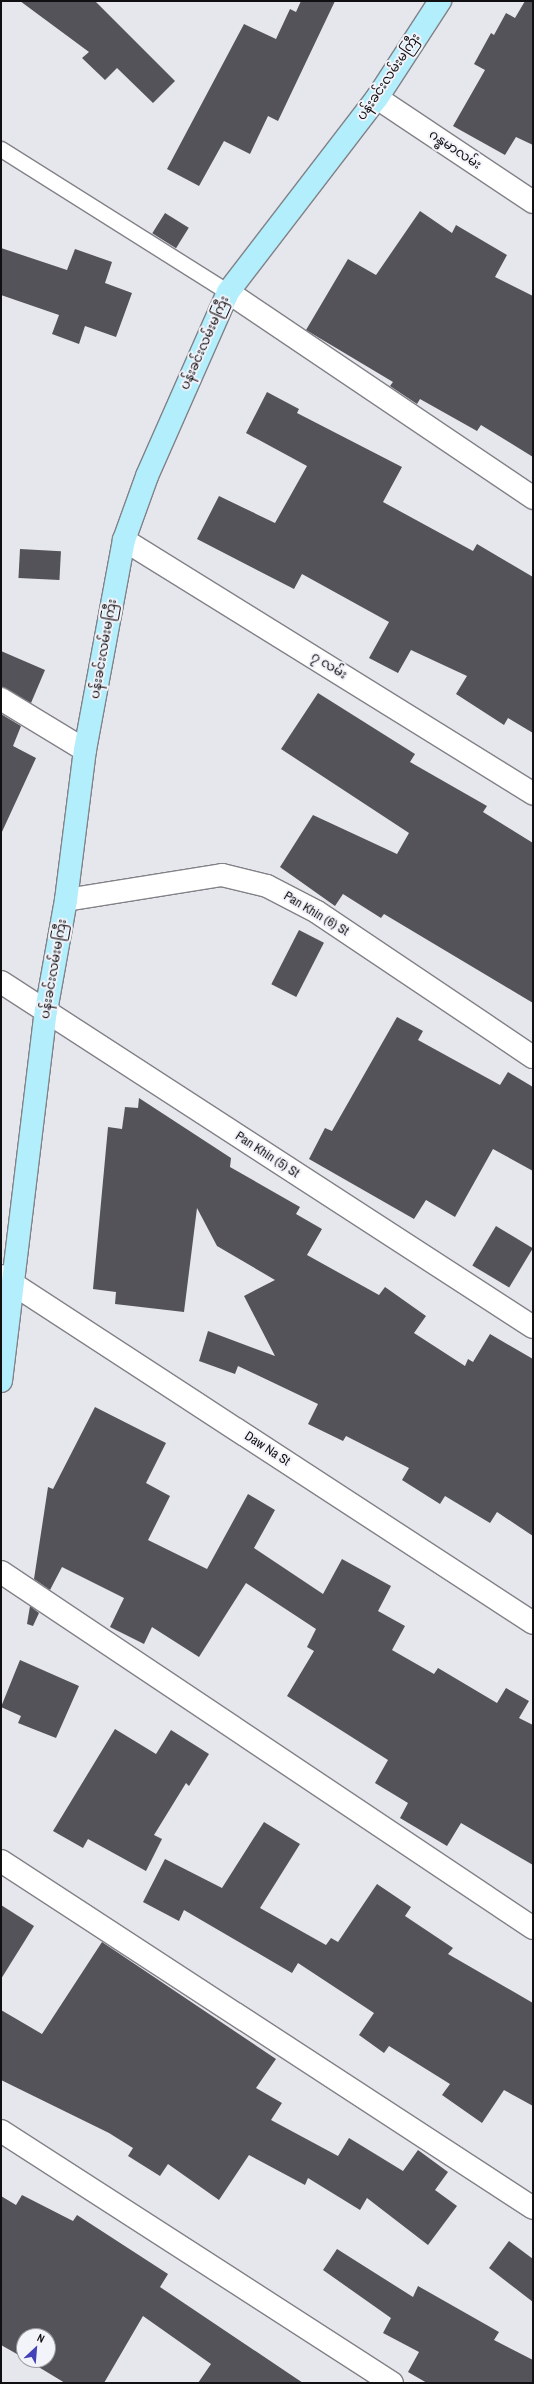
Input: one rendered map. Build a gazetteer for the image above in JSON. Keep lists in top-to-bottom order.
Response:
{
  "streets": {
    "main road": ["ပန်းခင်းလမ်းမကြီး"],
    "street": [
      "ဂန္ဓမာလမ်း",
      "၇ လမ်း",
      "Pan Khin (6) St",
      "Pan Khin (5) St",
      "Daw Na St"
    ]
  },
  "crossings": [
    ["ပန်းခင်းလမ်းမကြီး", "ဂန္ဓမာလမ်း"],
    ["ပန်းခင်းလမ်းမကြီး", "၇ လမ်း"],
    ["ပန်းခင်းလမ်းမကြီး", "Pan Khin (6) St"],
    ["ပန်းခင်းလမ်းမကြီး", "Pan Khin (5) St"],
    ["ပန်းခင်းလမ်းမကြီး", "Daw Na St"]
  ],
  "north": "top right"
}
